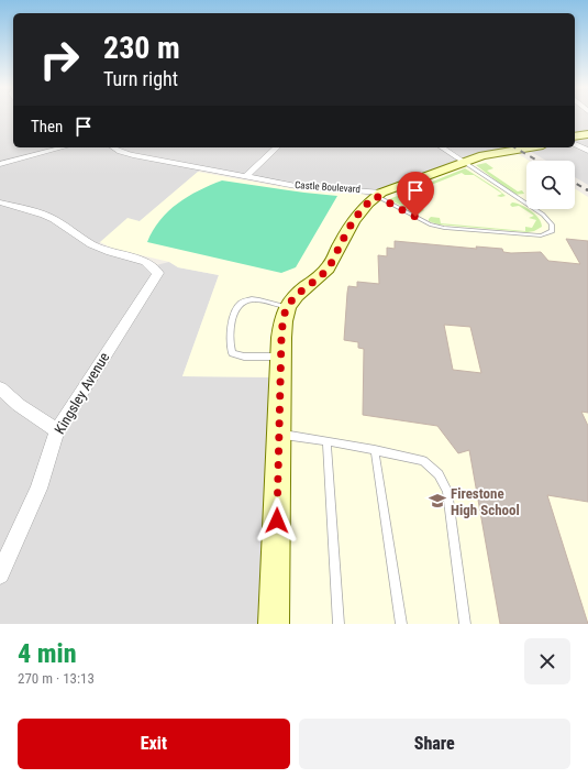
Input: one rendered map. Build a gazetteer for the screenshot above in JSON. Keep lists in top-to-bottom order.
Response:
{
  "streets": {
    "street": ["Castle Boulevard", "Kingsley Avenue"]
  },
  "places": {
    "school or university": ["Firestone High School"]
  },
  "page": {
    "turn": ["230 m", "Turn right"],
    "then": "Then",
    "heading": ["4 min", "270 m · 13:13"],
    "buttons": ["Exit", "Share"]
  }
}
